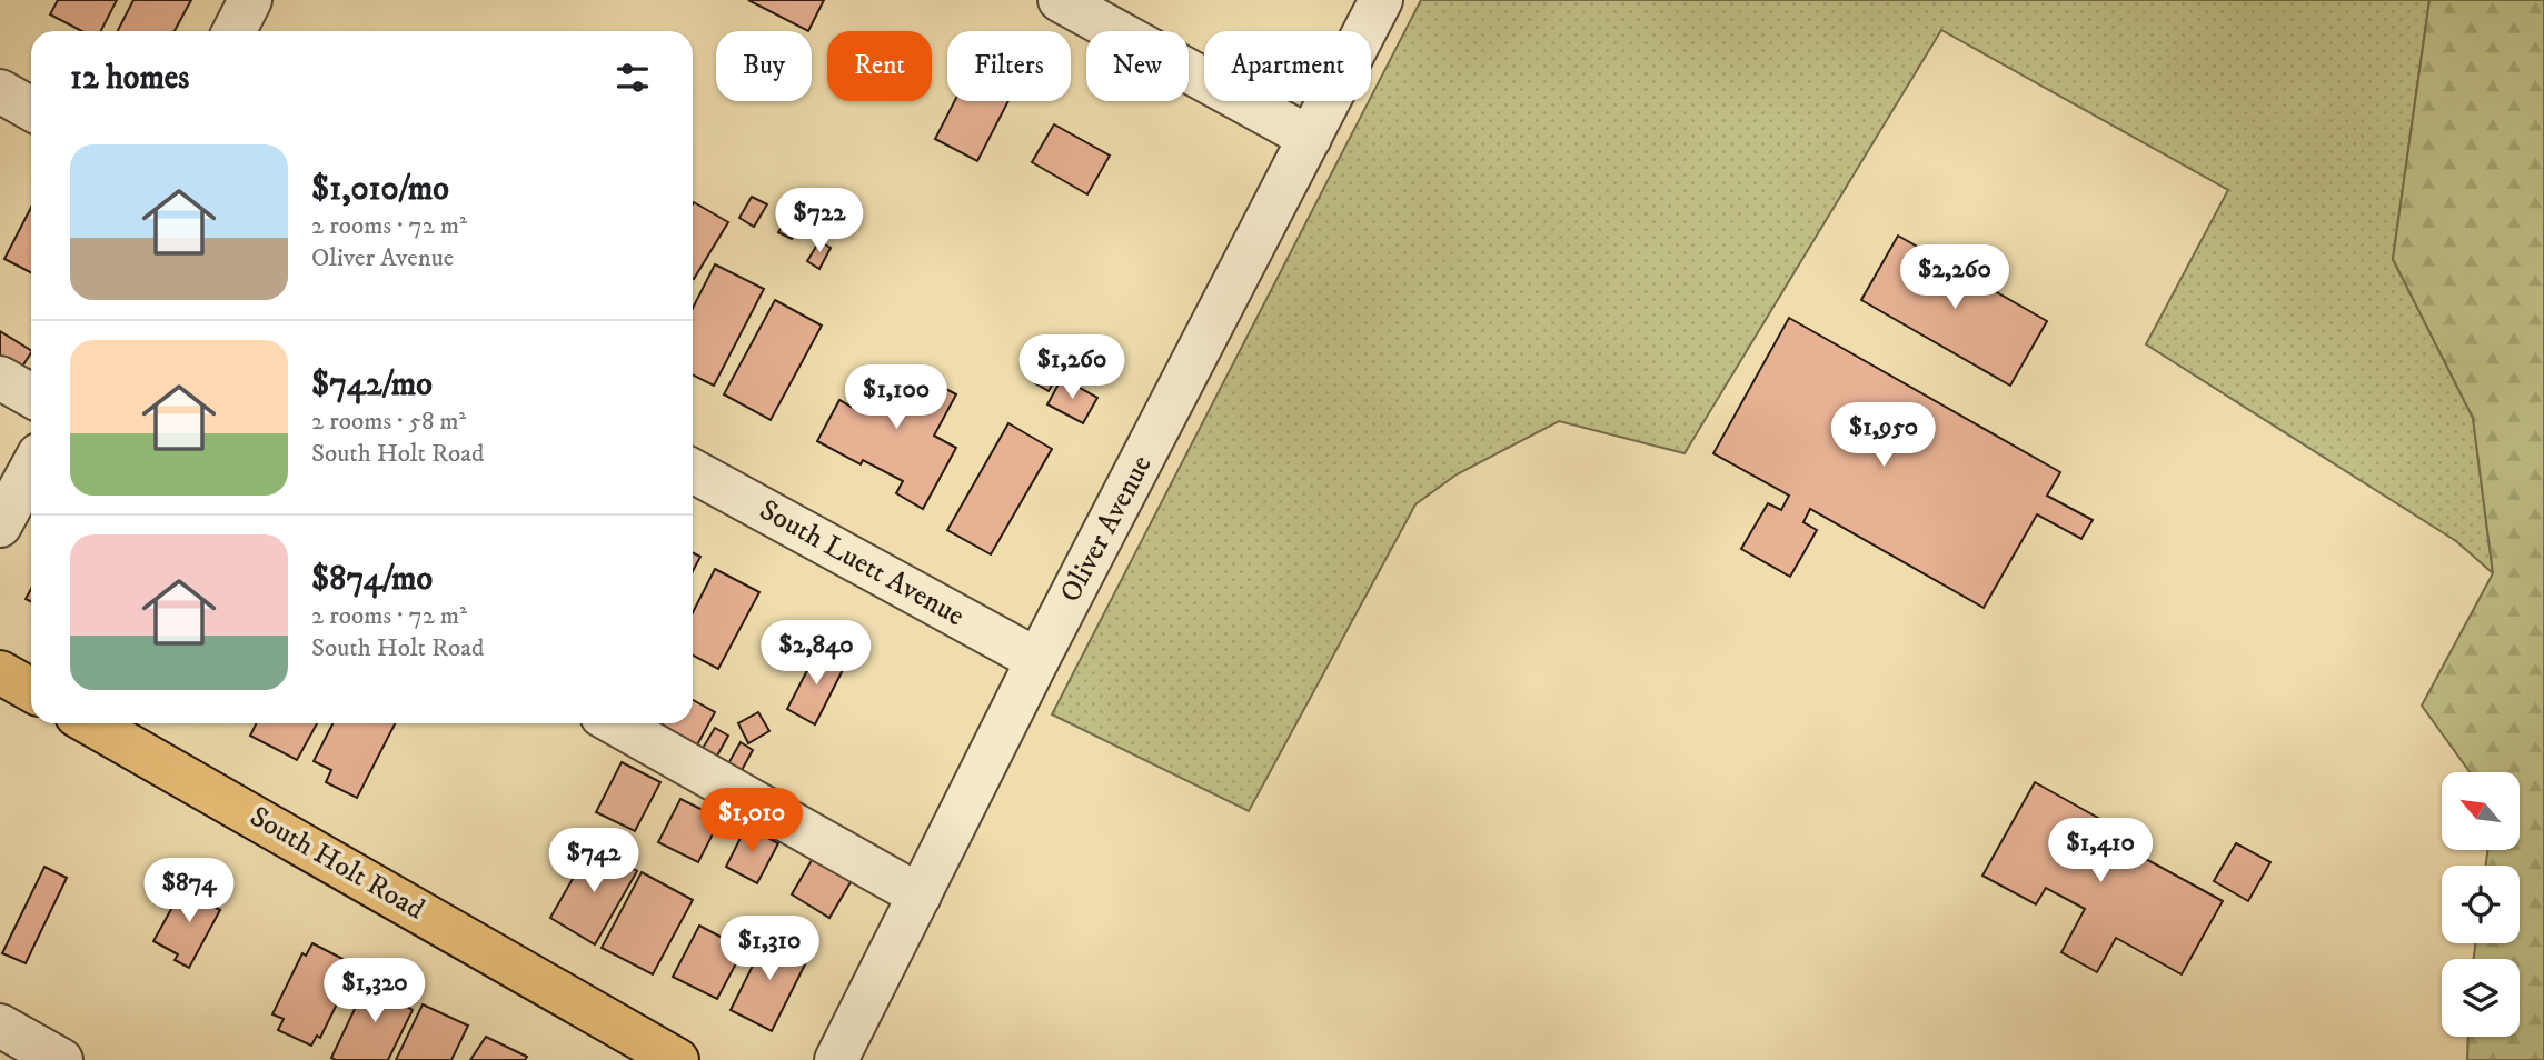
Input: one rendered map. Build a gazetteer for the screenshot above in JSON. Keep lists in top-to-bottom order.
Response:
{
  "streets": {
    "main road": ["South Holt Road"],
    "street": ["Oliver Avenue", "South Luett Avenue"]
  },
  "crossings": [
    ["Oliver Avenue", "South Luett Avenue"]
  ],
  "north": "top left",
  "page": {
    "chip": [
      "Buy",
      "Rent",
      "Filters",
      "New",
      "Apartment"
    ],
    "heading": "12 homes",
    "list": [
      {
        "name": "$1,010/mo",
        "note": "2 rooms · 72 m² · Oliver Avenue"
      },
      {
        "name": "$742/mo",
        "note": "2 rooms · 58 m² · South Holt Road"
      },
      {
        "name": "$874/mo",
        "note": "2 rooms · 72 m² · South Holt Road"
      }
    ],
    "price": [
      "$722",
      "$2,260",
      "$1,260",
      "$1,100",
      "$1,950",
      "$2,840",
      "$1,010",
      "$1,410",
      "$742",
      "$874",
      "$1,310",
      "$1,320"
    ]
  }
}
